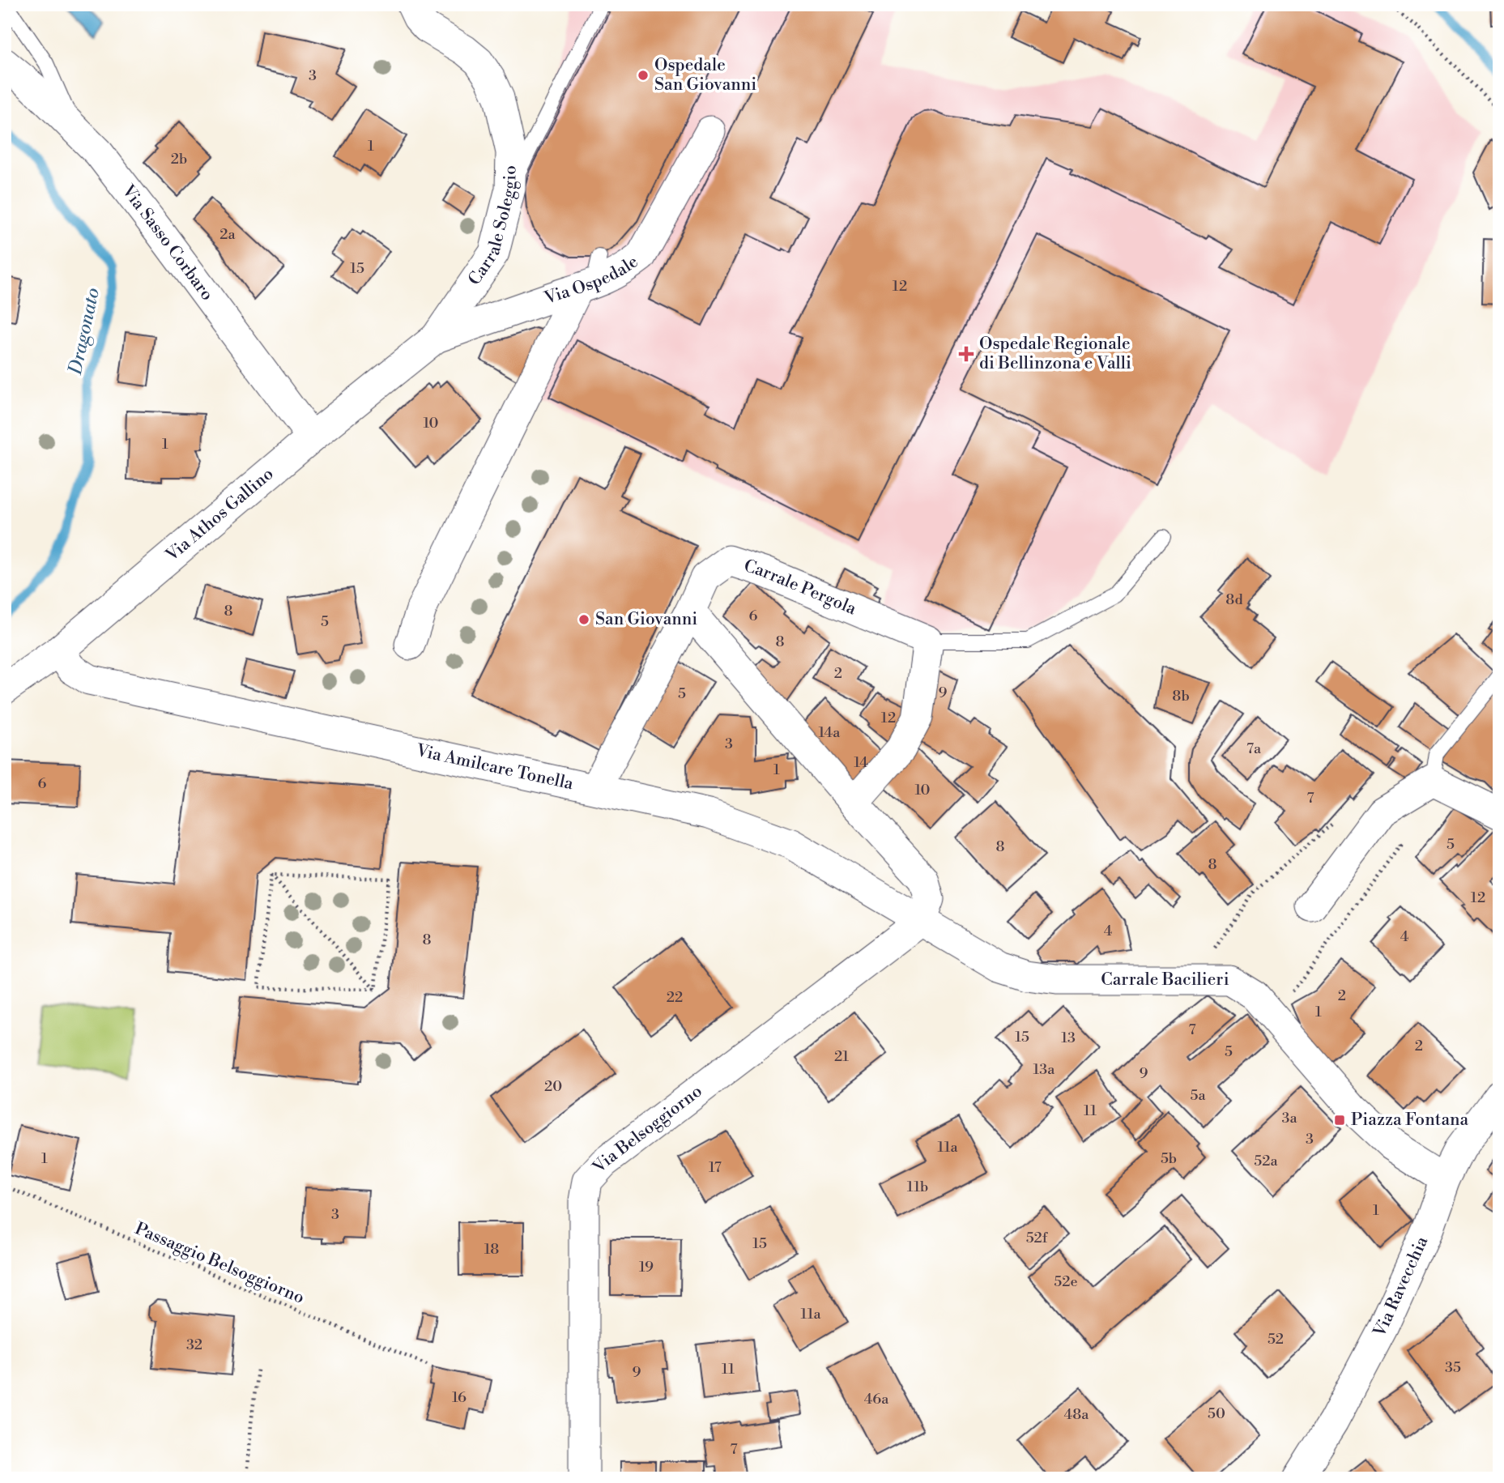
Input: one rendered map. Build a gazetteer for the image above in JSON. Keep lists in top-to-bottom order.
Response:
{
  "streets": {
    "street": [
      "Carrale Soleggio",
      "Via Sasso Corbaro",
      "Via Ospedale",
      "Via Athos Gallino",
      "Carrale Pergola",
      "Via Amilcare Tonella",
      "Carrale Bacilieri",
      "Via Belsoggiorno",
      "Via Ravecchia"
    ],
    "path": ["Passaggio Belsoggiorno"]
  },
  "crossings": [
    ["Carrale Soleggio", "Via Ospedale"],
    ["Carrale Soleggio", "Via Athos Gallino"],
    ["Via Sasso Corbaro", "Via Athos Gallino"],
    ["Via Ospedale", "Via Athos Gallino"],
    ["Via Athos Gallino", "Via Amilcare Tonella"],
    ["Via Amilcare Tonella", "Carrale Bacilieri"],
    ["Via Amilcare Tonella", "Via Belsoggiorno"],
    ["Carrale Bacilieri", "Via Belsoggiorno"],
    ["Carrale Bacilieri", "Via Ravecchia"]
  ],
  "water": ["Dragonato"],
  "places": {
    "other": ["Ospedale San Giovanni", "San Giovanni"],
    "health": ["Ospedale Regionale di Bellinzona e Valli"],
    "transit": ["Piazza Fontana"]
  },
  "house_numbers": [
    "3",
    "1",
    "2b",
    "2a",
    "15",
    "12",
    "10",
    "1",
    "8d",
    "8",
    "6",
    "5",
    "8",
    "2",
    "9",
    "5",
    "8b",
    "12",
    "14a",
    "3",
    "7a",
    "14",
    "1",
    "6",
    "10",
    "7",
    "5",
    "8",
    "8",
    "12",
    "4",
    "4",
    "8",
    "2",
    "22",
    "1",
    "7",
    "15",
    "13",
    "2",
    "5",
    "21",
    "13a",
    "9",
    "20",
    "5a",
    "11",
    "3a",
    "3",
    "11a",
    "1",
    "5b",
    "52a",
    "17",
    "11b",
    "1",
    "3",
    "52f",
    "15",
    "18",
    "19",
    "52e",
    "11a",
    "52",
    "32",
    "35",
    "11",
    "9",
    "16",
    "46a",
    "50",
    "48a",
    "7"
  ]
}
